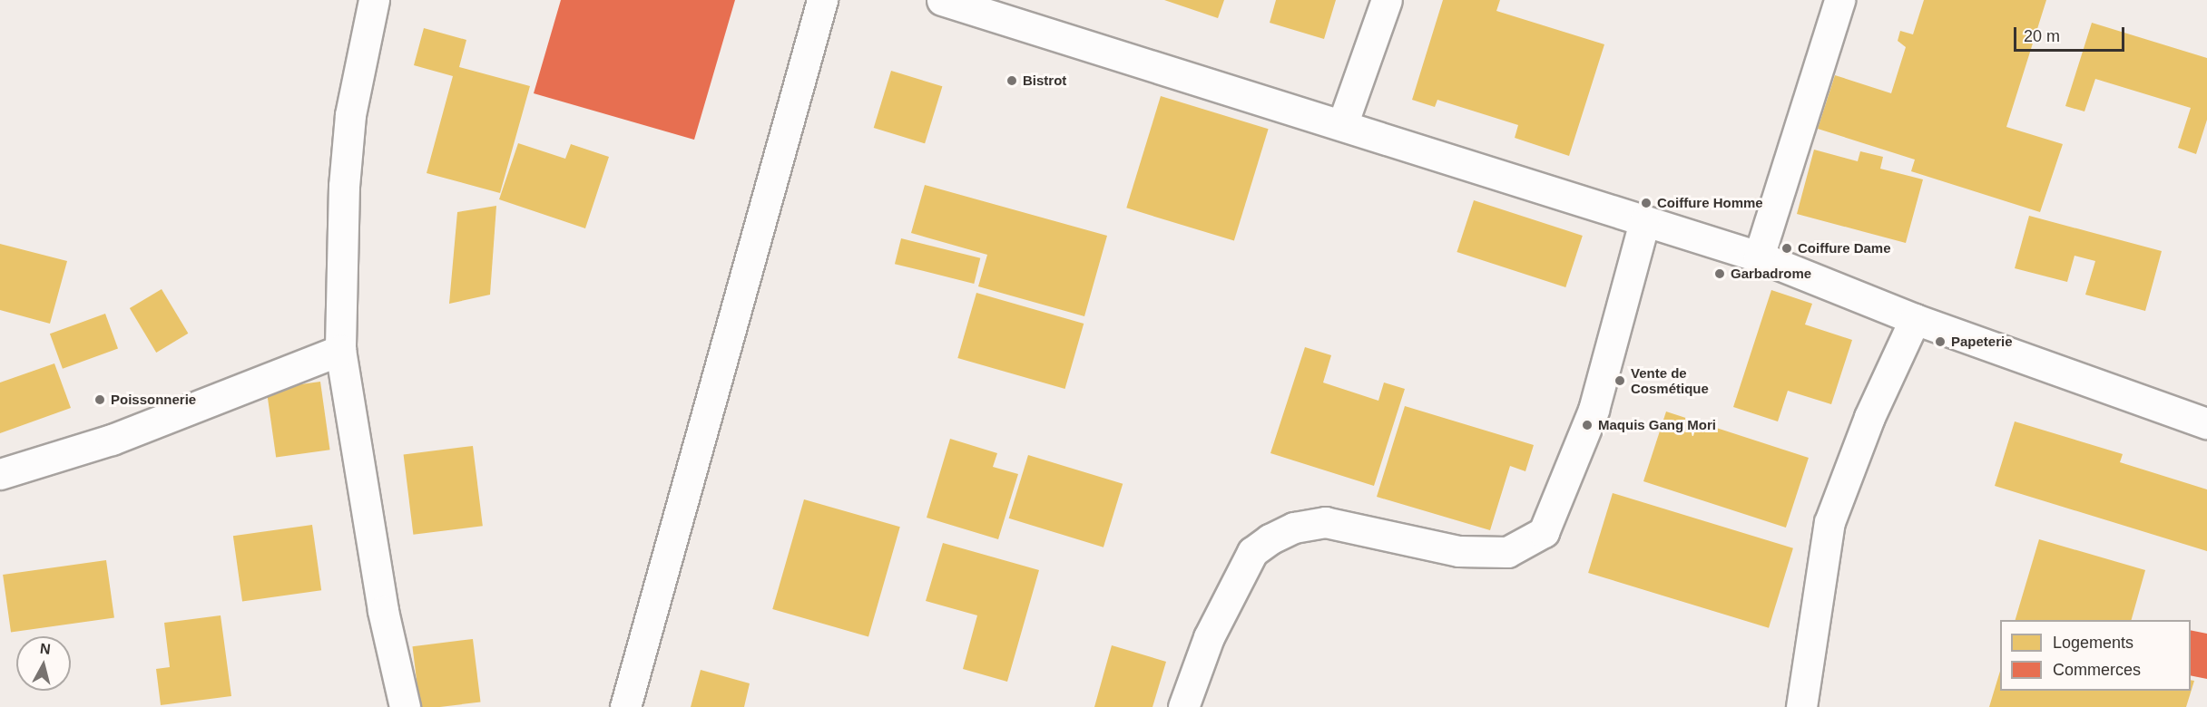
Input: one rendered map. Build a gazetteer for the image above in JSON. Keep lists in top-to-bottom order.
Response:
{
  "places": [
    "Bistrot",
    "Coiffure Homme",
    "Coiffure Dame",
    "Garbadrome",
    "Papeterie",
    "Vente de Cosmétique",
    "Poissonnerie",
    "Maquis Gang Mori"
  ],
  "legend": ["Logements", "Commerces"],
  "scale_bar": "20 m",
  "north": "top"
}
